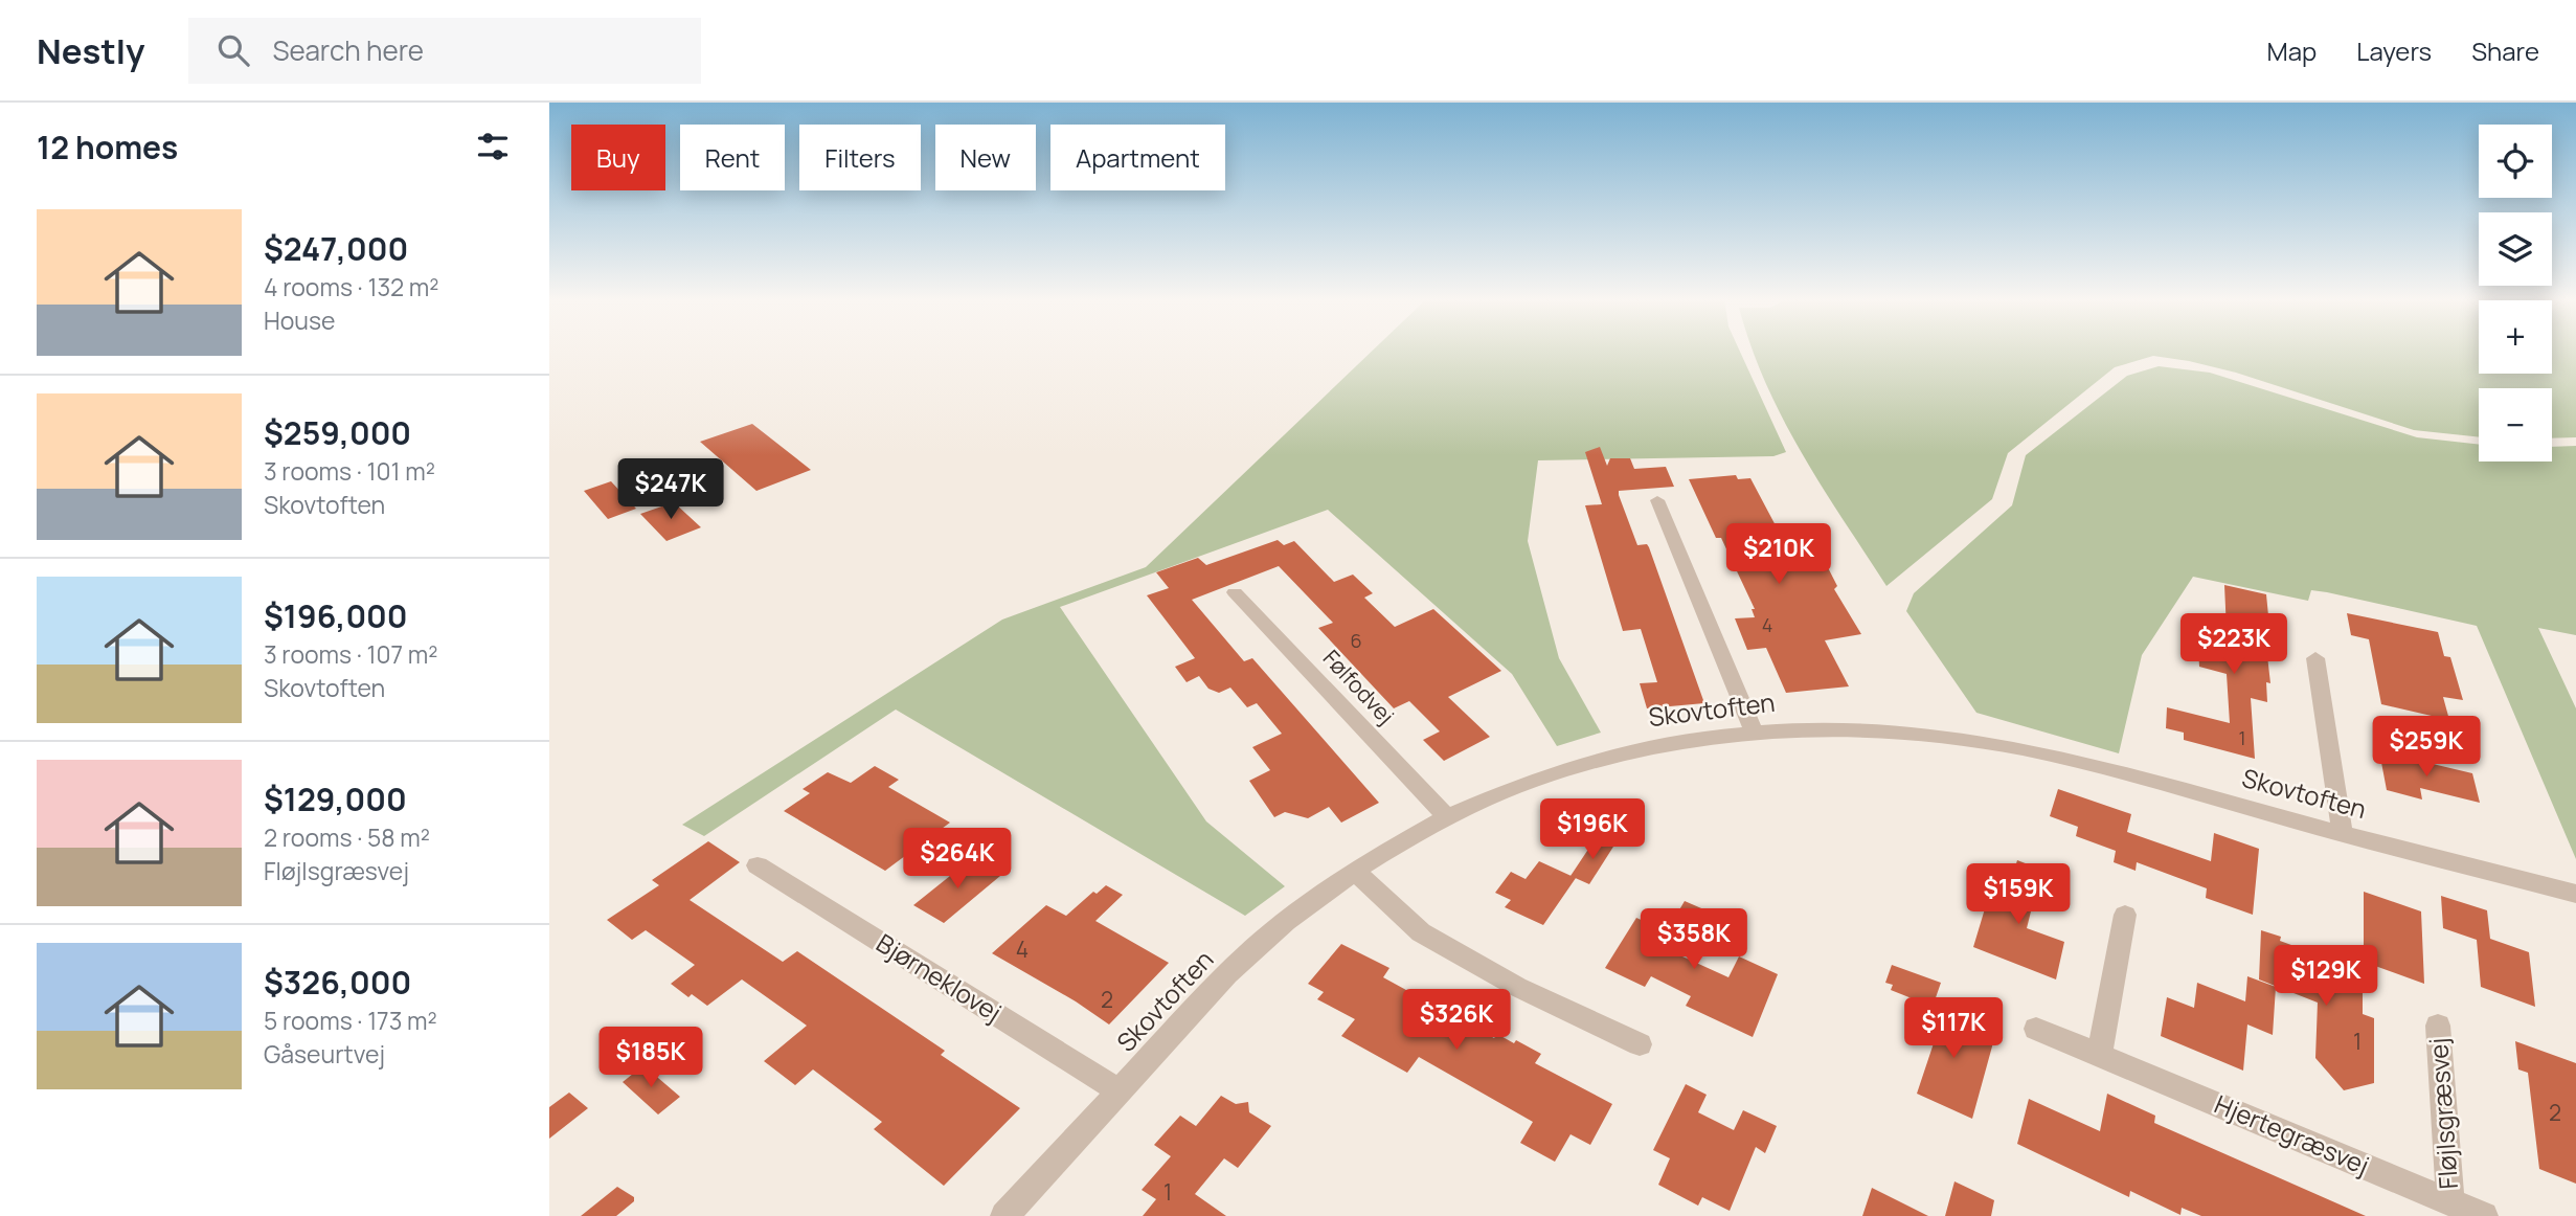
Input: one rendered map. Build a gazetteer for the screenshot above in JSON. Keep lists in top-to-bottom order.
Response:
{
  "streets": {
    "street": [
      "Følfodvej",
      "Skovtoften",
      "Bjørneklovej",
      "Fløjlsgræsvej",
      "Hjertegræsvej"
    ]
  },
  "crossings": [
    ["Følfodvej", "Skovtoften"],
    ["Skovtoften", "Bjørneklovej"],
    ["Fløjlsgræsvej", "Hjertegræsvej"]
  ],
  "house_numbers": [
    "4",
    "6",
    "1",
    "4",
    "2",
    "1",
    "2",
    "1"
  ],
  "page": {
    "header": "Nestly",
    "search": "Search here",
    "nav": ["Map", "Layers", "Share"],
    "heading": "12 homes",
    "map_buttons": ["+", "−"],
    "chip": [
      "Buy",
      "Rent",
      "Filters",
      "New",
      "Apartment"
    ],
    "list": [
      {
        "name": "$247,000",
        "note": "4 rooms · 132 m² · House"
      },
      {
        "name": "$259,000",
        "note": "3 rooms · 101 m² · Skovtoften"
      },
      {
        "name": "$196,000",
        "note": "3 rooms · 107 m² · Skovtoften"
      },
      {
        "name": "$129,000",
        "note": "2 rooms · 58 m² · Fløjlsgræsvej"
      },
      {
        "name": "$326,000",
        "note": "5 rooms · 173 m² · Gåseurtvej"
      }
    ],
    "price": [
      "$247K",
      "$210K",
      "$223K",
      "$259K",
      "$196K",
      "$264K",
      "$159K",
      "$358K",
      "$129K",
      "$326K",
      "$117K",
      "$185K"
    ]
  }
}
